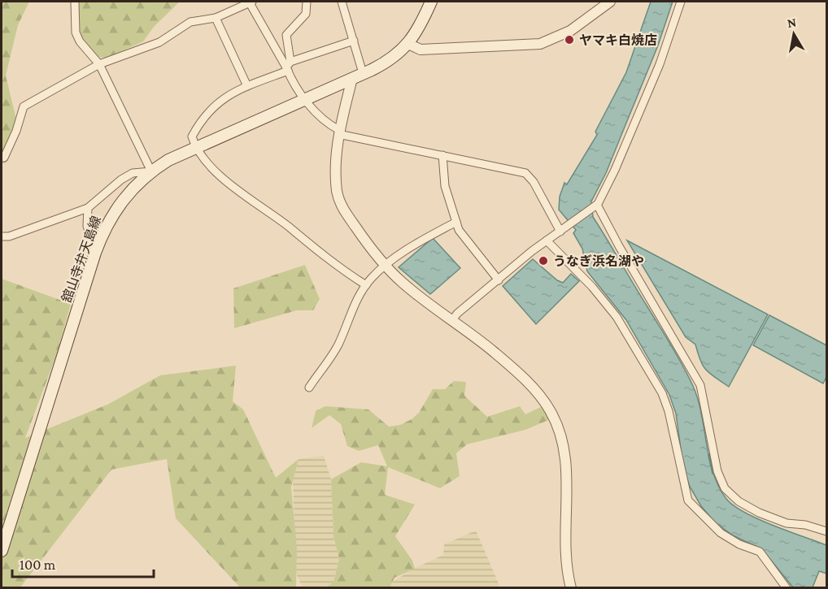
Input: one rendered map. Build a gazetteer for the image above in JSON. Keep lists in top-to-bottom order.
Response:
{
  "streets": {
    "main road": ["舘山寺弁天島線"]
  },
  "places": ["ヤマキ白焼店", "うなぎ浜名湖や"],
  "scale_bar": "100 m",
  "north": "top"
}
